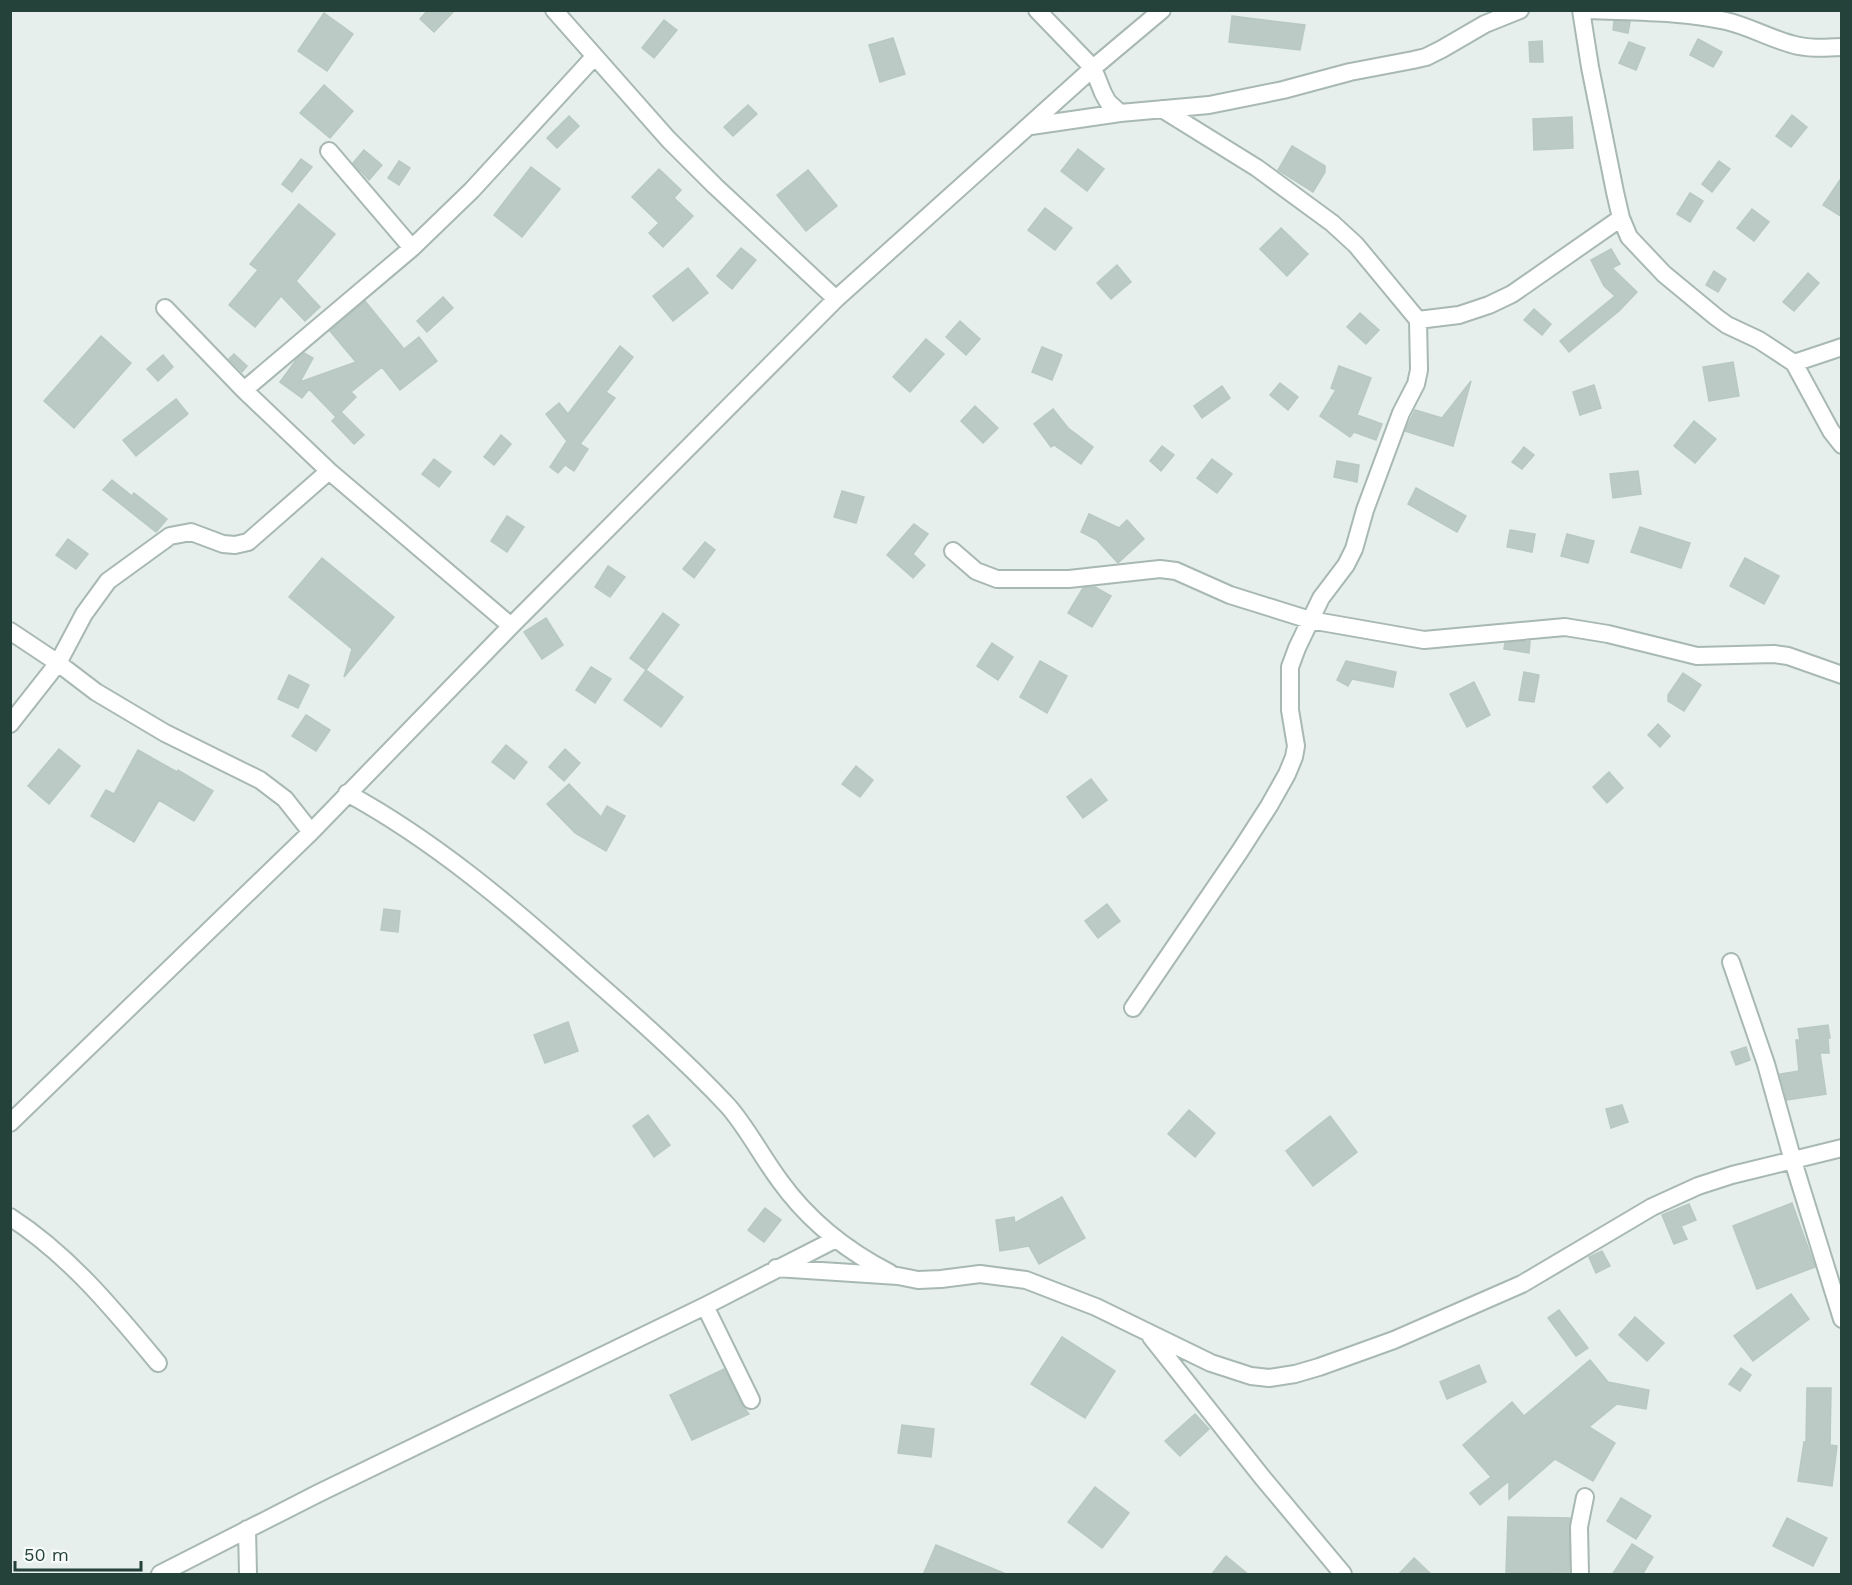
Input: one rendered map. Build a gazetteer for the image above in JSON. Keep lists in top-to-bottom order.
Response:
{
  "scale_bar": "50 m"
}
